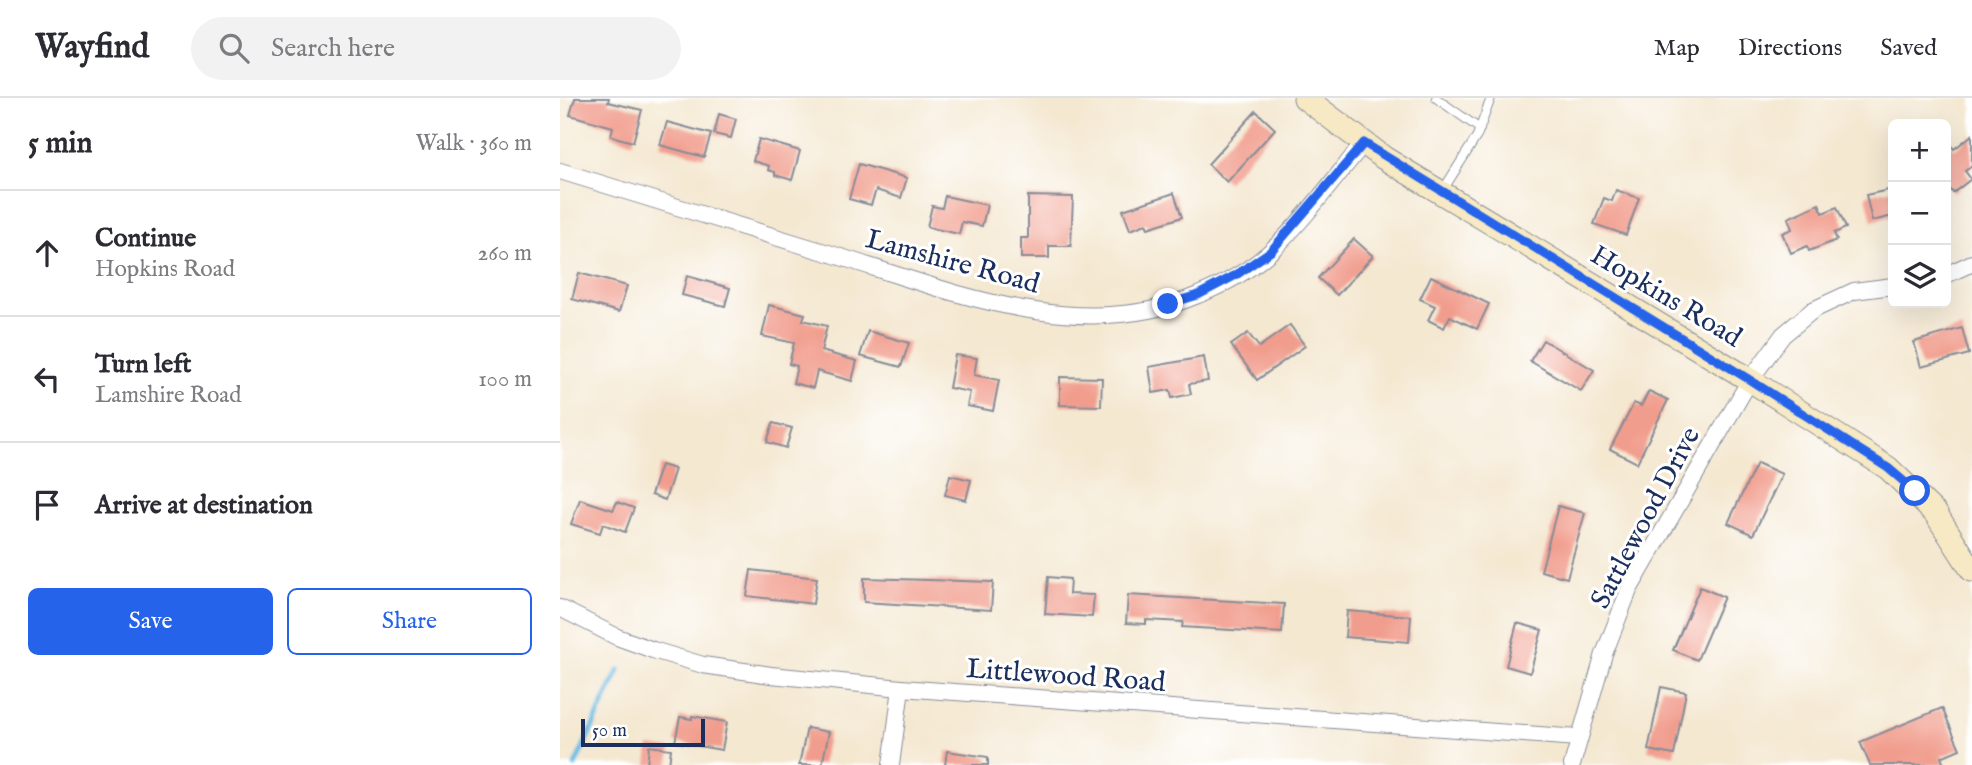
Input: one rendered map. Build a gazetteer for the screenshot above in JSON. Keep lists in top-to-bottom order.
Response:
{
  "streets": {
    "main road": ["Hopkins Road"],
    "street": ["Lamshire Road", "Sattlewood Drive", "Littlewood Road"]
  },
  "crossings": [
    ["Lamshire Road", "Hopkins Road"],
    ["Hopkins Road", "Sattlewood Drive"],
    ["Sattlewood Drive", "Littlewood Road"]
  ],
  "scale_bar": "50 m",
  "page": {
    "header": "Wayfind",
    "search": "Search here",
    "nav": ["Map", "Directions", "Saved"],
    "heading": ["5 min", "Walk · 360 m"],
    "map_buttons": ["+", "−"],
    "list": [
      ["Continue", "Hopkins Road", "260 m"],
      ["Turn left", "Lamshire Road", "100 m"],
      "Arrive at destination"
    ],
    "buttons": ["Save", "Share"],
    "scale": "50 m"
  }
}
